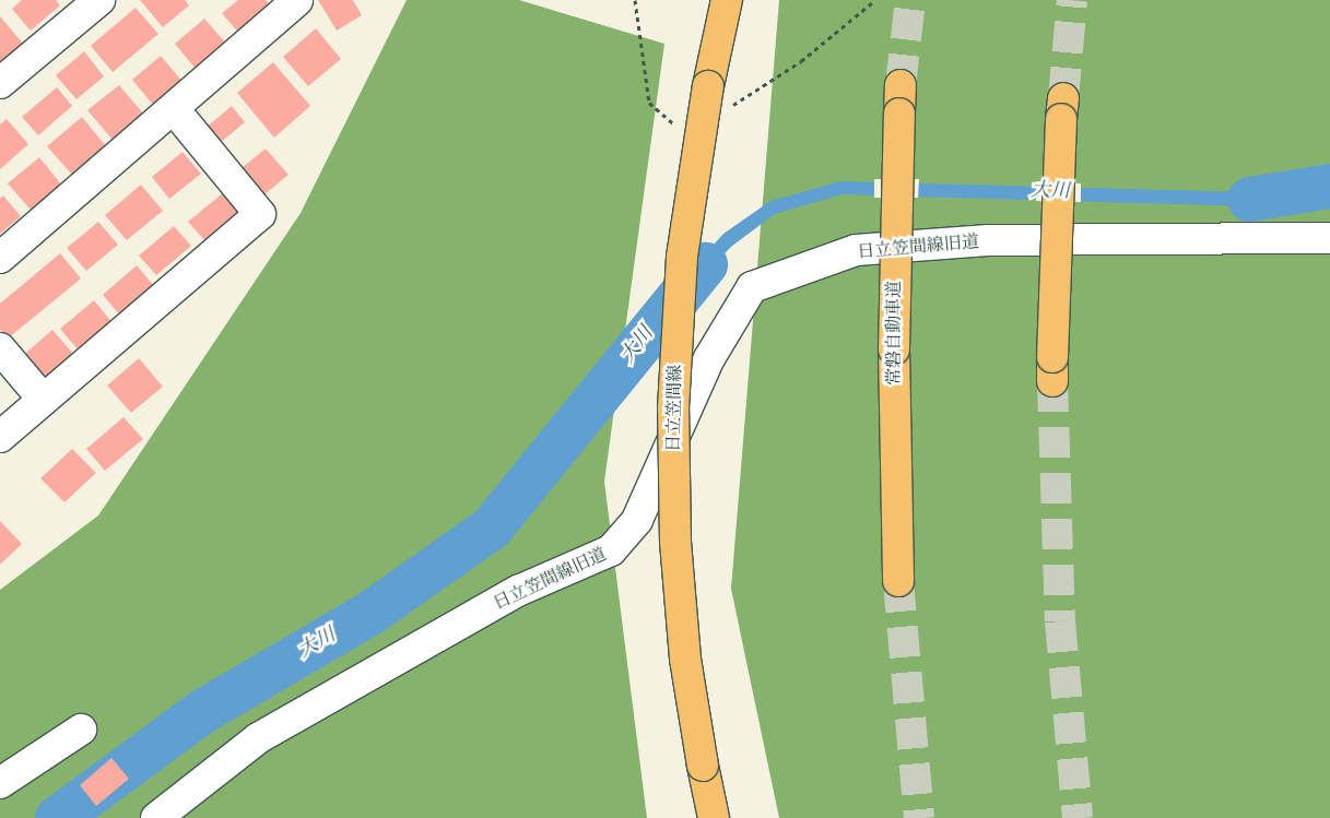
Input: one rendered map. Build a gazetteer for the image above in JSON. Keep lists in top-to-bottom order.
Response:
{
  "streets": {
    "main road": ["常磐自動車道", "日立笠間線"],
    "street": ["日立笠間線旧道"]
  },
  "water": ["大川"]
}
